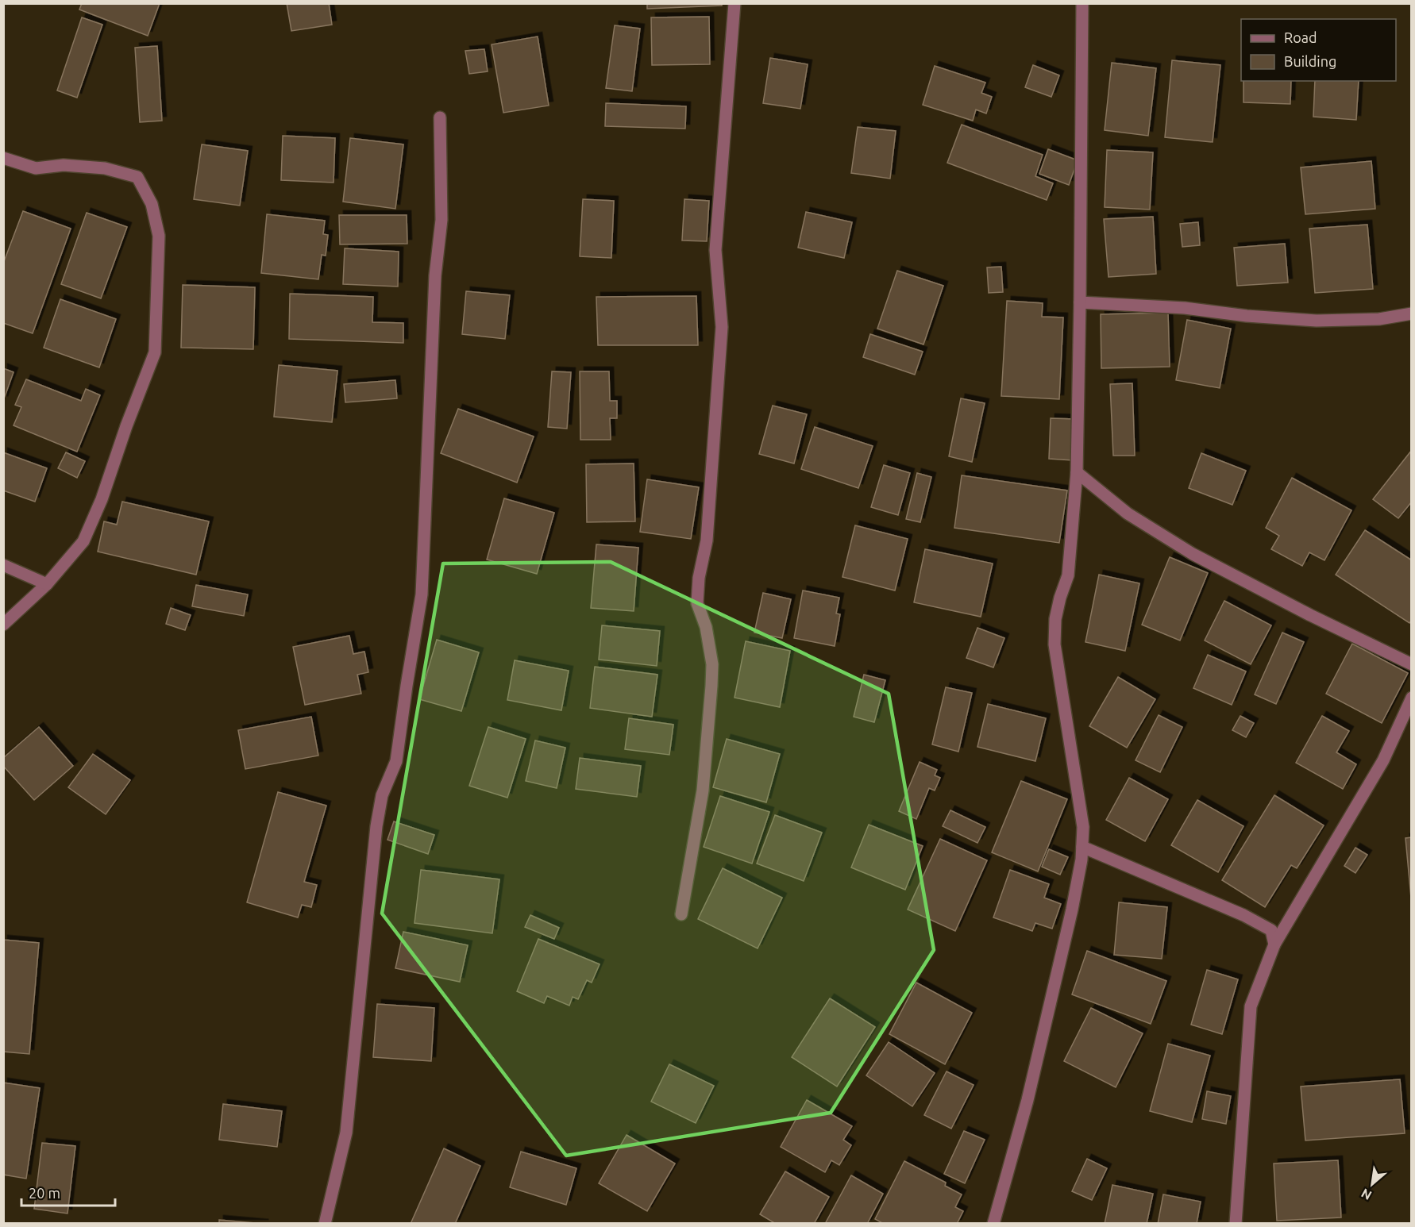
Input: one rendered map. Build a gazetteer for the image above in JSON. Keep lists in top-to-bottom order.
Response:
{
  "legend": ["Road", "Building"],
  "scale_bar": "20 m",
  "north": "bottom left"
}
